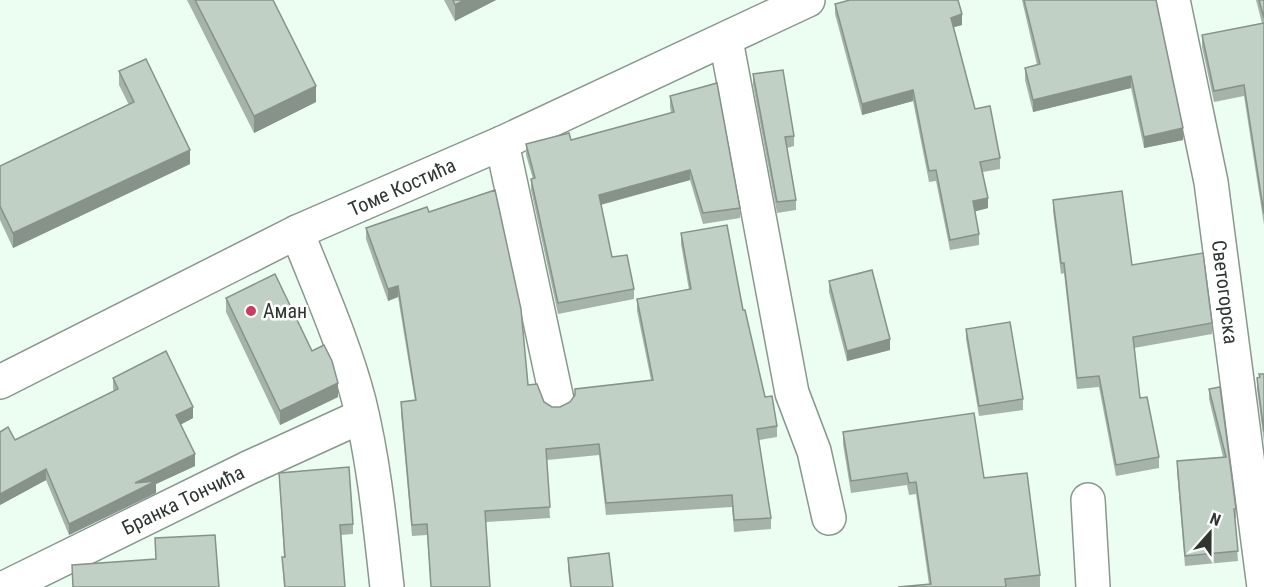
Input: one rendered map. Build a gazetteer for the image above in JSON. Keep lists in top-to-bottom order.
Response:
{
  "streets": {
    "street": ["Томе Костића", "Светогорска", "Бранка Тончића"]
  },
  "places": ["Аман"],
  "north": "top"
}
